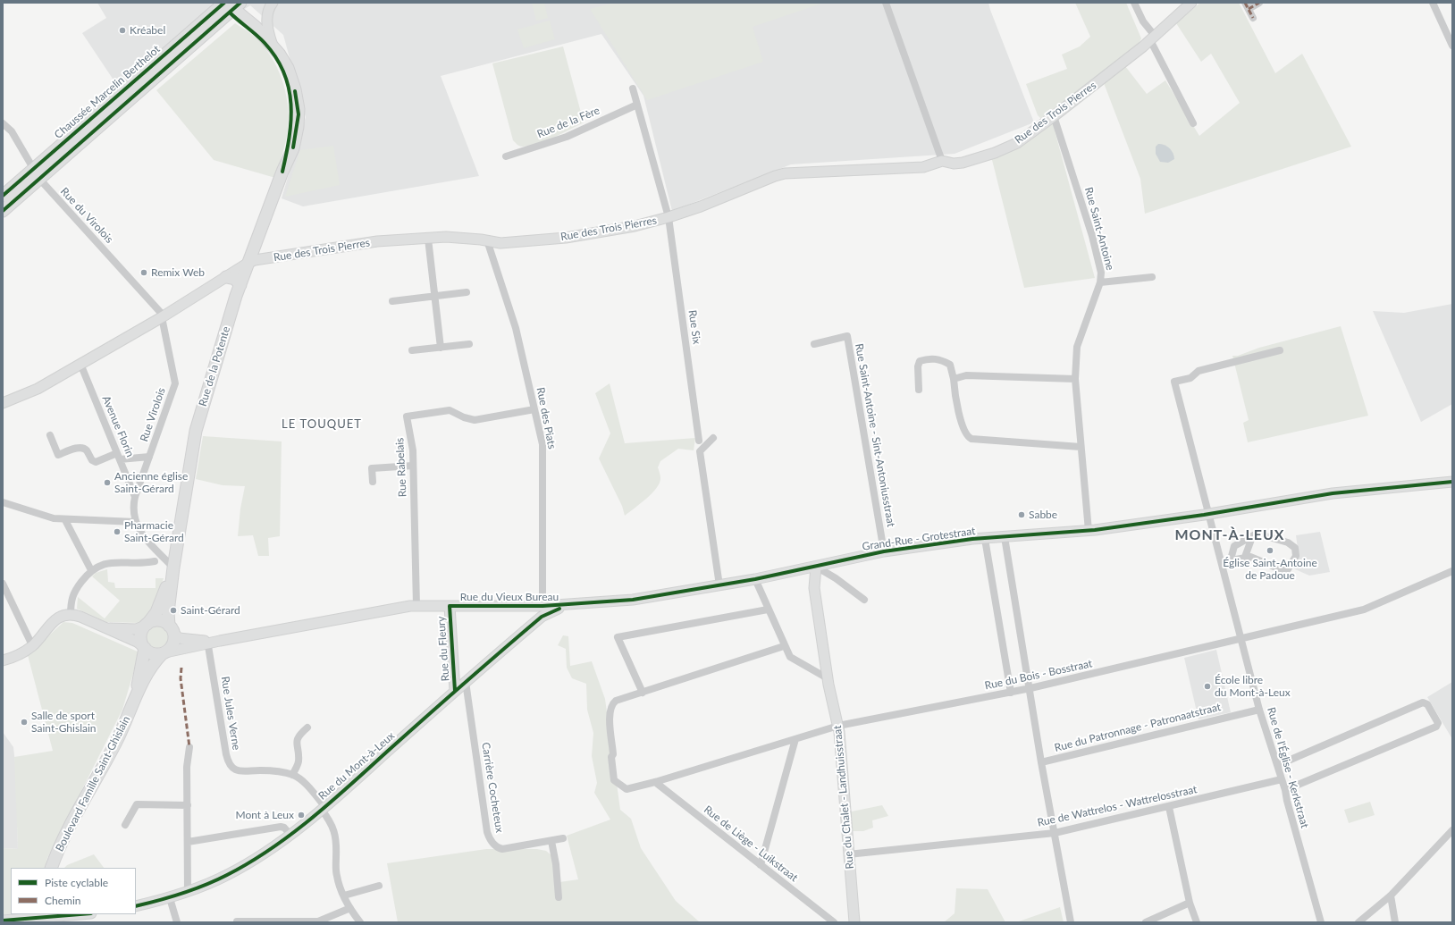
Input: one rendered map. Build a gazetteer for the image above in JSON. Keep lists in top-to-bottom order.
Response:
{
  "streets": {
    "main road": ["Chaussée Marcelin Berthelot", "Rue de la Potente", "Boulevard Famille Saint-Ghislain"],
    "street": [
      "Rue des Trois Pierres",
      "Rue de la Fère",
      "Rue du Virolois",
      "Rue Saint-Antoine",
      "Rue Six",
      "Rue Virolois",
      "Rue des Piats",
      "Avenue Florin",
      "Rue Saint-Antoine - Sint-Antoniusstraat",
      "Rue Rabelais",
      "Grand-Rue - Grotestraat",
      "Rue du Vieux Bureau",
      "Rue du Fleury",
      "Rue du Bois - Bosstraat",
      "Rue Jules Verne",
      "Rue du Patronnage - Patronaatstraat",
      "Rue du Mont-à-Leux",
      "Rue de l'Église - Kerkstraat",
      "Carrière Cocheteux",
      "Rue du Chalet - Landhuisstraat",
      "Rue de Wattrelos - Wattrelosstraat",
      "Rue de Liège - Luikstraat"
    ]
  },
  "crossings": [
    ["Chaussée Marcelin Berthelot", "Rue du Virolois"],
    ["Chaussée Marcelin Berthelot", "Rue de la Potente"],
    ["Rue des Trois Pierres", "Rue du Virolois"],
    ["Rue des Trois Pierres", "Rue Saint-Antoine"],
    ["Rue des Trois Pierres", "Rue Six"],
    ["Rue des Trois Pierres", "Rue de la Potente"],
    ["Rue des Trois Pierres", "Rue Virolois"],
    ["Rue des Trois Pierres", "Rue des Piats"],
    ["Rue des Trois Pierres", "Avenue Florin"],
    ["Rue du Virolois", "Rue Virolois"],
    ["Rue Saint-Antoine", "Grand-Rue - Grotestraat"],
    ["Rue de la Potente", "Rue du Vieux Bureau"],
    ["Rue de la Potente", "Boulevard Famille Saint-Ghislain"],
    ["Rue Virolois", "Avenue Florin"],
    ["Rue des Piats", "Rue Rabelais"],
    ["Rue des Piats", "Rue du Vieux Bureau"],
    ["Rue des Piats", "Rue du Mont-à-Leux"],
    ["Rue Saint-Antoine - Sint-Antoniusstraat", "Grand-Rue - Grotestraat"],
    ["Rue Rabelais", "Rue du Vieux Bureau"],
    ["Grand-Rue - Grotestraat", "Rue du Vieux Bureau"],
    ["Grand-Rue - Grotestraat", "Rue de l'Église - Kerkstraat"],
    ["Grand-Rue - Grotestraat", "Rue du Chalet - Landhuisstraat"],
    ["Rue du Vieux Bureau", "Rue du Fleury"],
    ["Rue du Vieux Bureau", "Rue Jules Verne"],
    ["Rue du Vieux Bureau", "Rue du Mont-à-Leux"],
    ["Rue du Vieux Bureau", "Boulevard Famille Saint-Ghislain"],
    ["Rue du Fleury", "Rue du Mont-à-Leux"],
    ["Rue du Bois - Bosstraat", "Rue de l'Église - Kerkstraat"],
    ["Rue du Bois - Bosstraat", "Rue du Chalet - Landhuisstraat"],
    ["Rue du Bois - Bosstraat", "Rue de Liège - Luikstraat"],
    ["Rue Jules Verne", "Rue du Mont-à-Leux"],
    ["Rue du Patronnage - Patronaatstraat", "Rue de l'Église - Kerkstraat"],
    ["Rue du Mont-à-Leux", "Carrière Cocheteux"],
    ["Rue de l'Église - Kerkstraat", "Rue de Wattrelos - Wattrelosstraat"],
    ["Rue du Chalet - Landhuisstraat", "Rue de Wattrelos - Wattrelosstraat"]
  ],
  "districts": ["LE TOUQUET", "MONT-À-LEUX"],
  "places": [
    "Kréabel",
    "Remix Web",
    "Ancienne église Saint-Gérard",
    "Sabbe",
    "Pharmacie Saint-Gérard",
    "Église Saint-Antoine de Padoue",
    "Saint-Gérard",
    "École libre du Mont-à-Leux",
    "Salle de sport Saint-Ghislain",
    "Mont à Leux"
  ],
  "legend": ["Piste cyclable", "Chemin"]
}
